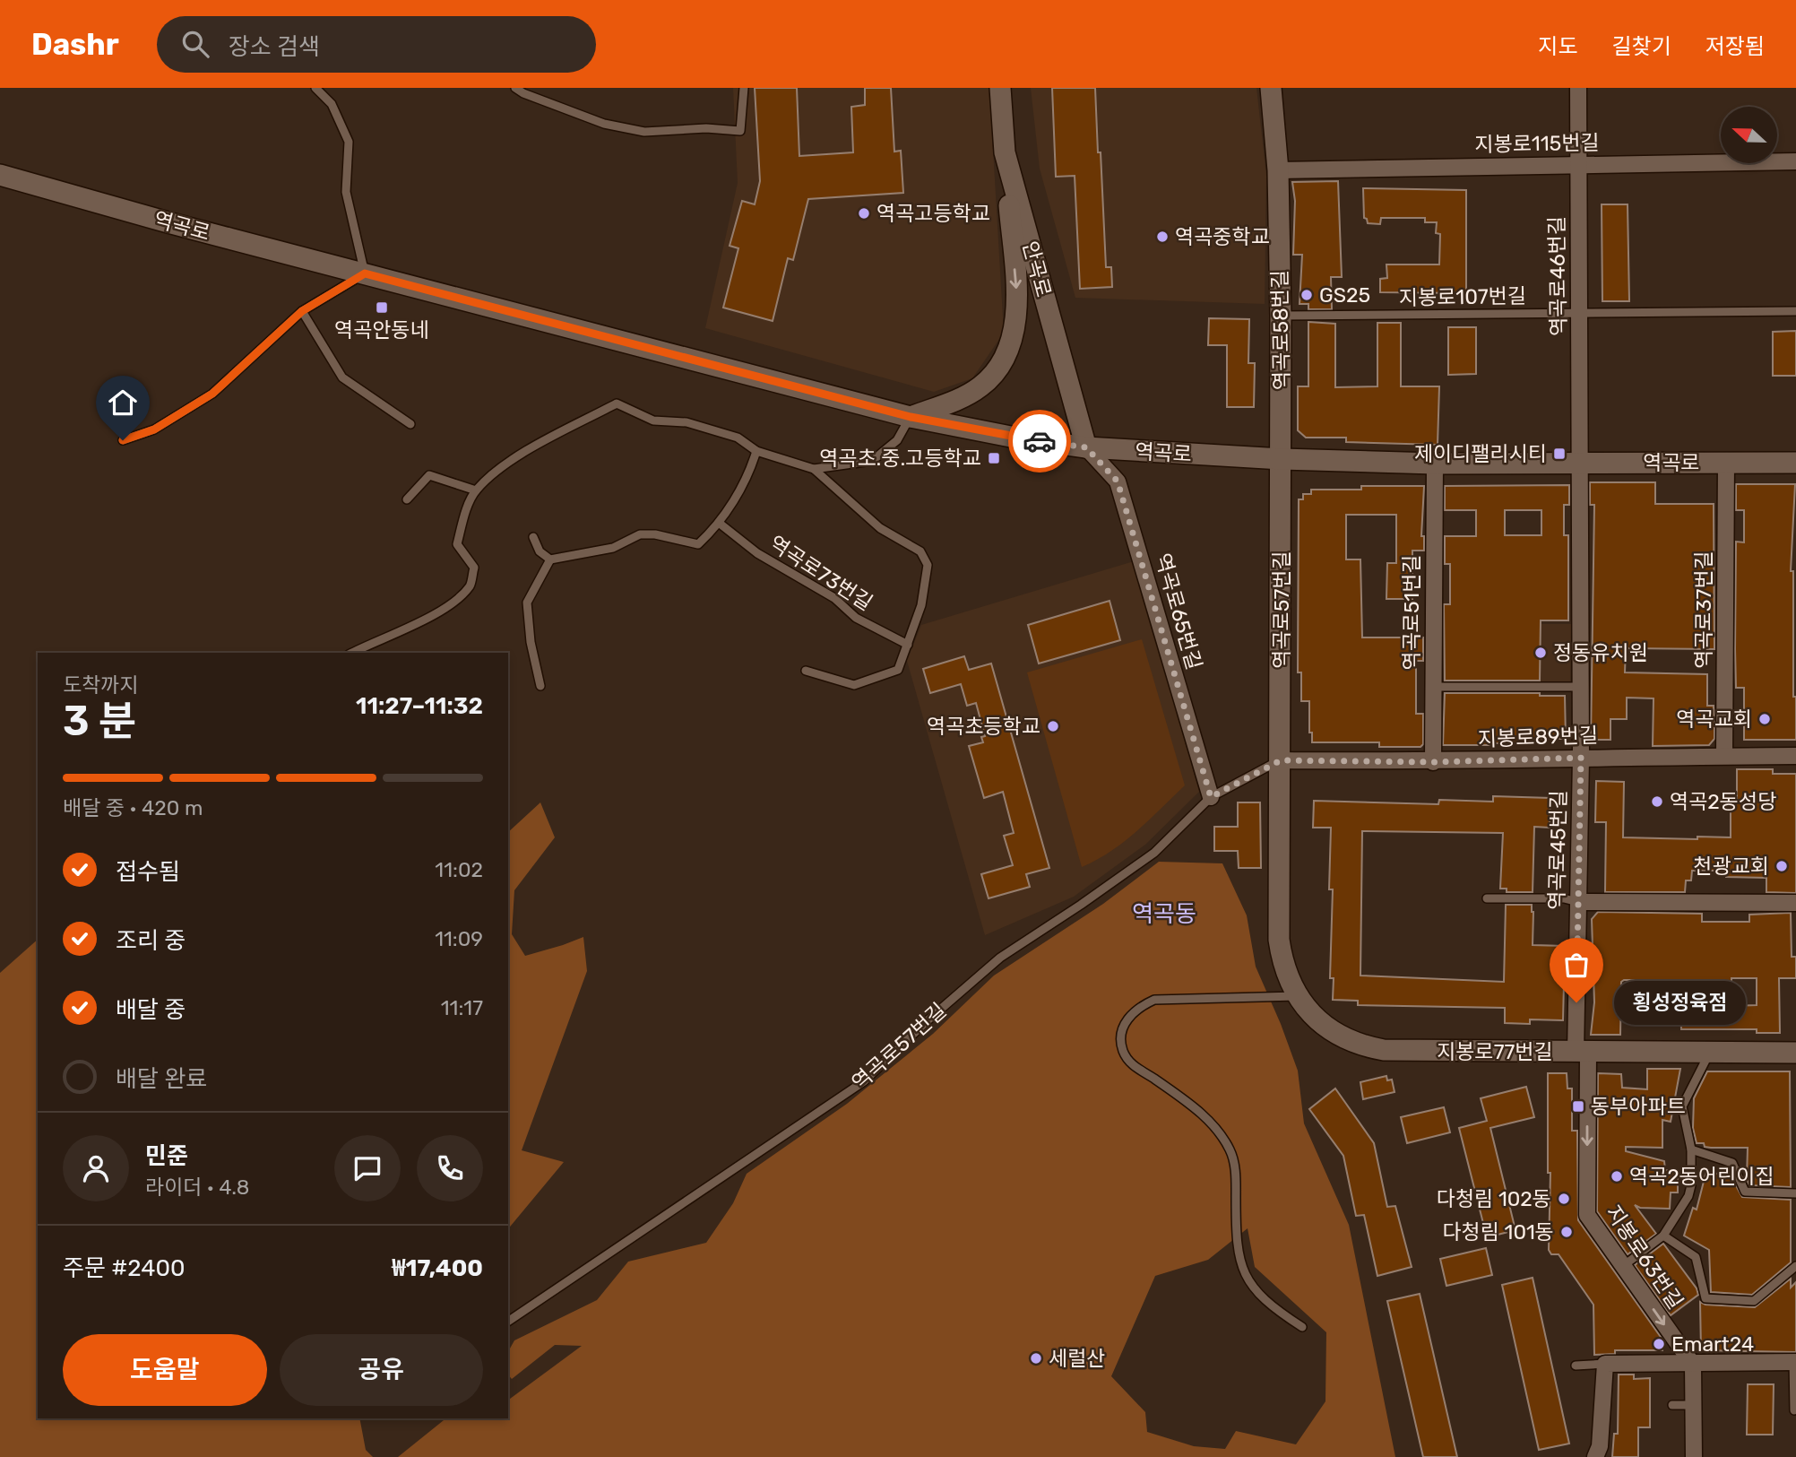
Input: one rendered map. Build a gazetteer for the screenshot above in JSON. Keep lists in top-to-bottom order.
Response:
{
  "streets": {
    "street": [
      "지봉로115번길",
      "역곡로",
      "안곡로",
      "역곡로46번길",
      "역곡로58번길",
      "역곡로57번길",
      "역곡로37번길",
      "역곡로65번길",
      "역곡로51번길",
      "지봉로89번길",
      "역곡로45번길",
      "지봉로77번길",
      "지봉로63번길"
    ],
    "lane": ["지봉로107번길", "역곡로73번길"]
  },
  "crossings": [
    ["지봉로115번길", "역곡로46번길"],
    ["지봉로115번길", "역곡로58번길"],
    ["역곡로", "안곡로"],
    ["역곡로", "역곡로46번길"],
    ["역곡로", "역곡로58번길"],
    ["역곡로", "역곡로57번길"],
    ["역곡로", "역곡로37번길"],
    ["역곡로", "역곡로65번길"],
    ["역곡로", "역곡로51번길"],
    ["역곡로", "역곡로45번길"],
    ["안곡로", "역곡로65번길"],
    ["역곡로46번길", "지봉로107번길"],
    ["역곡로46번길", "역곡로45번길"],
    ["지봉로107번길", "역곡로58번길"],
    ["역곡로58번길", "역곡로57번길"],
    ["역곡로57번길", "역곡로65번길"],
    ["역곡로57번길", "지봉로89번길"],
    ["역곡로57번길", "지봉로77번길"],
    ["역곡로37번길", "지봉로89번길"],
    ["역곡로51번길", "지봉로89번길"],
    ["지봉로89번길", "역곡로45번길"],
    ["역곡로45번길", "지봉로77번길"],
    ["역곡로45번길", "지봉로63번길"],
    ["지봉로77번길", "지봉로63번길"]
  ],
  "one_way": ["지봉로63번길"],
  "districts": ["역곡동"],
  "places": {
    "other": [
      "역곡고등학교",
      "역곡중학교",
      "GS25",
      "정동유치원",
      "역곡교회",
      "역곡초등학교",
      "역곡2동성당",
      "천광교회",
      "횡성정육점",
      "역곡2동어린이집",
      "다청림 102동",
      "다청림 101동",
      "Emart24",
      "세럴산"
    ],
    "transit": [
      "역곡안동네",
      "제이디팰리시티",
      "역곡초.중.고등학교",
      "동부아파트"
    ]
  },
  "north": "left",
  "page": {
    "header": "Dashr",
    "search": "장소 검색",
    "nav": ["지도", "길찾기", "저장됨"],
    "heading": ["3 분", "도착까지", "11:27–11:32"],
    "panel": [
      "민준",
      "라이더 · 4.8",
      "주문 #2400",
      "₩17,400"
    ],
    "bar": "배달 중 · 420 m",
    "list": [
      ["접수됨", "11:02"],
      ["조리 중", "11:09"],
      ["배달 중", "11:17"],
      "배달 완료"
    ],
    "bubble": "횡성정육점",
    "buttons": ["도움말", "공유"]
  }
}
